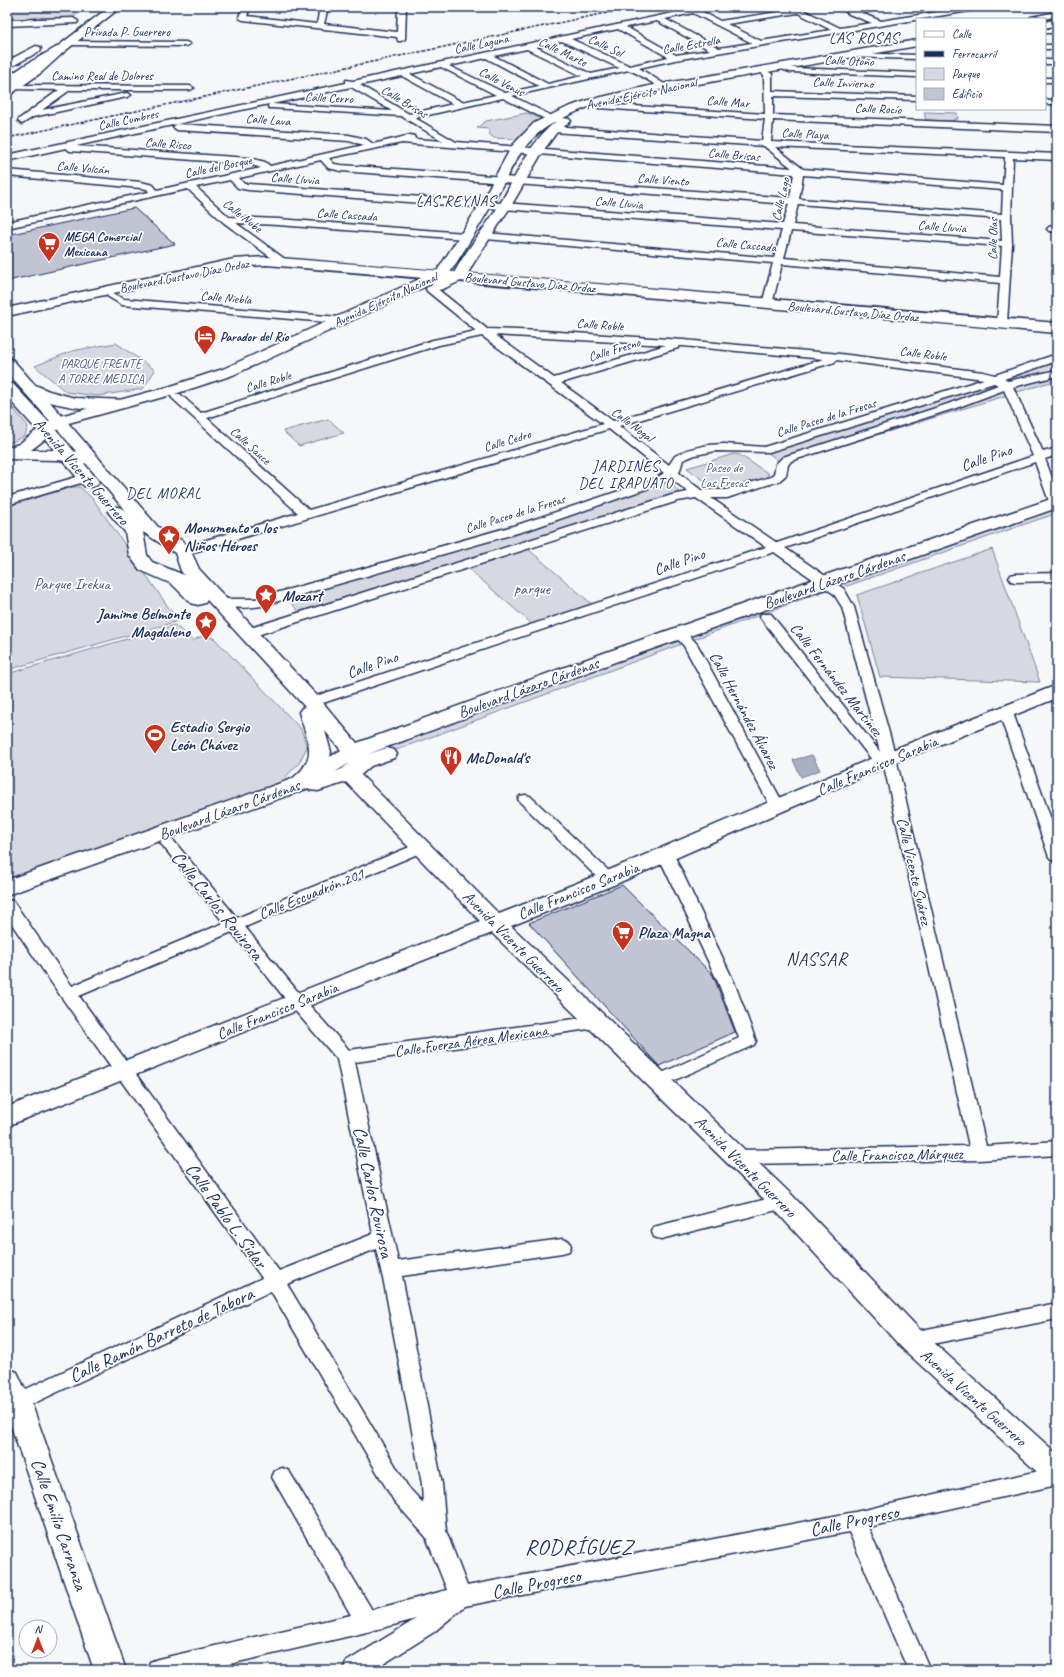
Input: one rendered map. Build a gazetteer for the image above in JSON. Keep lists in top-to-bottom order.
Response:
{
  "streets": {
    "main road": [
      "Avenida Ejército Nacional",
      "Boulevard Gustavo Díaz Ordaz",
      "Avenida Vicente Guerrero",
      "Boulevard Lázaro Cárdenas",
      "Calle Francisco Sarabia",
      "Calle Emilio Carranza"
    ],
    "street": [
      "Privada P. Guerrero",
      "Calle Laguna",
      "Calle Estrella",
      "Calle Sol",
      "Calle Marte",
      "Calle Otoño",
      "Camino Real de Dolores",
      "Calle Venus",
      "Calle Invierno",
      "Calle Cerro",
      "Calle Brisas",
      "Calle Mar",
      "Calle Rocío",
      "Calle Cumbres",
      "Calle Lava",
      "Calle Playa",
      "Calle Risco",
      "Calle del Bosque",
      "Calle Volcán",
      "Calle Lluvia",
      "Calle Viento",
      "Calle Lago",
      "Calle Cascada",
      "Calle Nube",
      "Calle Olas",
      "Calle Niebla",
      "Calle Roble",
      "Calle Fresno",
      "Calle Paseo de la Fresas",
      "Calle Nogal",
      "Calle Cedro",
      "Calle Sauce",
      "Calle Pino",
      "Calle Fernández Martínez",
      "Calle Hernández Álvarez",
      "Calle Vicente Suárez",
      "Calle Escuadrón 201",
      "Calle Carlos Rovirosa",
      "Calle Fuerza Aérea Mexicana",
      "Calle Francisco Márquez",
      "Calle Pablo L. Sidar",
      "Calle Ramón Barreto de Tabora",
      "Calle Progreso"
    ]
  },
  "crossings": [
    ["Calle Laguna", "Calle Sol"],
    ["Calle Laguna", "Calle Marte"],
    ["Calle Laguna", "Calle Venus"],
    ["Calle Laguna", "Calle Cerro"],
    ["Calle Laguna", "Calle Brisas"],
    ["Calle Laguna", "Calle Cumbres"],
    ["Calle Estrella", "Calle Sol"],
    ["Calle Estrella", "Calle Marte"],
    ["Calle Estrella", "Calle Venus"],
    ["Calle Estrella", "Calle Cerro"],
    ["Calle Estrella", "Calle Brisas"],
    ["Calle Sol", "Avenida Ejército Nacional"],
    ["Calle Otoño", "Avenida Ejército Nacional"],
    ["Calle Venus", "Avenida Ejército Nacional"],
    ["Calle Venus", "Calle Playa"],
    ["Avenida Ejército Nacional", "Calle Brisas"],
    ["Avenida Ejército Nacional", "Calle Mar"],
    ["Avenida Ejército Nacional", "Calle Playa"],
    ["Avenida Ejército Nacional", "Calle Lluvia"],
    ["Avenida Ejército Nacional", "Calle Viento"],
    ["Avenida Ejército Nacional", "Calle Cascada"],
    ["Avenida Ejército Nacional", "Boulevard Gustavo Díaz Ordaz"],
    ["Avenida Ejército Nacional", "Calle Niebla"],
    ["Avenida Ejército Nacional", "Calle Nogal"],
    ["Avenida Ejército Nacional", "Calle Sauce"],
    ["Avenida Ejército Nacional", "Avenida Vicente Guerrero"],
    ["Calle Cerro", "Calle Brisas"],
    ["Calle Cerro", "Calle Cumbres"],
    ["Calle Brisas", "Calle del Bosque"],
    ["Calle Brisas", "Calle Lago"],
    ["Calle Brisas", "Calle Olas"],
    ["Calle Mar", "Calle Rocío"],
    ["Calle Cumbres", "Calle Lava"],
    ["Calle Cumbres", "Calle Risco"],
    ["Calle Lava", "Calle del Bosque"],
    ["Calle Playa", "Calle Lago"],
    ["Calle Playa", "Calle Olas"],
    ["Calle Risco", "Calle del Bosque"],
    ["Calle del Bosque", "Calle Volcán"],
    ["Calle del Bosque", "Calle Lluvia"],
    ["Calle del Bosque", "Calle Viento"],
    ["Calle del Bosque", "Calle Nube"],
    ["Calle Lluvia", "Calle Lago"],
    ["Calle Lluvia", "Calle Olas"],
    ["Calle Viento", "Calle Lago"],
    ["Calle Viento", "Calle Olas"],
    ["Calle Lago", "Calle Cascada"],
    ["Calle Lago", "Boulevard Gustavo Díaz Ordaz"],
    ["Calle Cascada", "Calle Nube"],
    ["Calle Cascada", "Calle Olas"],
    ["Calle Nube", "Boulevard Gustavo Díaz Ordaz"],
    ["Calle Olas", "Boulevard Gustavo Díaz Ordaz"],
    ["Boulevard Gustavo Díaz Ordaz", "Calle Niebla"],
    ["Boulevard Gustavo Díaz Ordaz", "Calle Nogal"],
    ["Calle Roble", "Calle Fresno"],
    ["Calle Roble", "Calle Paseo de la Fresas"],
    ["Calle Roble", "Calle Nogal"],
    ["Calle Roble", "Calle Cedro"],
    ["Calle Roble", "Calle Sauce"],
    ["Calle Fresno", "Calle Nogal"],
    ["Calle Paseo de la Fresas", "Calle Nogal"],
    ["Calle Paseo de la Fresas", "Avenida Vicente Guerrero"],
    ["Calle Nogal", "Calle Cedro"],
    ["Calle Nogal", "Calle Pino"],
    ["Calle Nogal", "Boulevard Lázaro Cárdenas"],
    ["Calle Nogal", "Calle Vicente Suárez"],
    ["Calle Cedro", "Calle Sauce"],
    ["Calle Cedro", "Avenida Vicente Guerrero"],
    ["Calle Pino", "Avenida Vicente Guerrero"],
    ["Avenida Vicente Guerrero", "Boulevard Lázaro Cárdenas"],
    ["Avenida Vicente Guerrero", "Calle Francisco Sarabia"],
    ["Avenida Vicente Guerrero", "Calle Escuadrón 201"],
    ["Avenida Vicente Guerrero", "Calle Fuerza Aérea Mexicana"],
    ["Avenida Vicente Guerrero", "Calle Francisco Márquez"],
    ["Boulevard Lázaro Cárdenas", "Calle Fernández Martínez"],
    ["Boulevard Lázaro Cárdenas", "Calle Hernández Álvarez"],
    ["Boulevard Lázaro Cárdenas", "Calle Vicente Suárez"],
    ["Boulevard Lázaro Cárdenas", "Calle Carlos Rovirosa"],
    ["Calle Fernández Martínez", "Calle Francisco Sarabia"],
    ["Calle Fernández Martínez", "Calle Vicente Suárez"],
    ["Calle Hernández Álvarez", "Calle Francisco Sarabia"],
    ["Calle Francisco Sarabia", "Calle Vicente Suárez"],
    ["Calle Francisco Sarabia", "Calle Carlos Rovirosa"],
    ["Calle Francisco Sarabia", "Calle Pablo L. Sidar"],
    ["Calle Vicente Suárez", "Calle Francisco Márquez"],
    ["Calle Escuadrón 201", "Calle Carlos Rovirosa"],
    ["Calle Escuadrón 201", "Calle Pablo L. Sidar"],
    ["Calle Carlos Rovirosa", "Calle Fuerza Aérea Mexicana"],
    ["Calle Carlos Rovirosa", "Calle Pablo L. Sidar"],
    ["Calle Carlos Rovirosa", "Calle Ramón Barreto de Tabora"],
    ["Calle Carlos Rovirosa", "Calle Progreso"],
    ["Calle Pablo L. Sidar", "Calle Ramón Barreto de Tabora"],
    ["Calle Ramón Barreto de Tabora", "Calle Emilio Carranza"]
  ],
  "districts": [
    "LAS ROSAS",
    "LAS REYNAS",
    "JARDINES DEL IRAPUATO",
    "DEL MORAL",
    "NASSAR",
    "RODRÍGUEZ"
  ],
  "parks": [
    "PARQUE FRENTE A TORRE MEDICA",
    "Paseo de Las Fresas",
    "Parque Irekua",
    "parque"
  ],
  "places": {
    "supermarket": ["MEGA Comercial Mexicana", "Plaza Magna"],
    "hotel": ["Parador del Río"],
    "place": ["Monumento a los Niños Héroes", "Mozart", "Jamime Belmonte Magdaleno"],
    "sports": ["Estadio Sergio León Chávez"],
    "restaurant": ["McDonald's"]
  },
  "legend": [
    "Calle",
    "Ferrocarril",
    "Parque",
    "Edificio"
  ],
  "north": "top"
}
